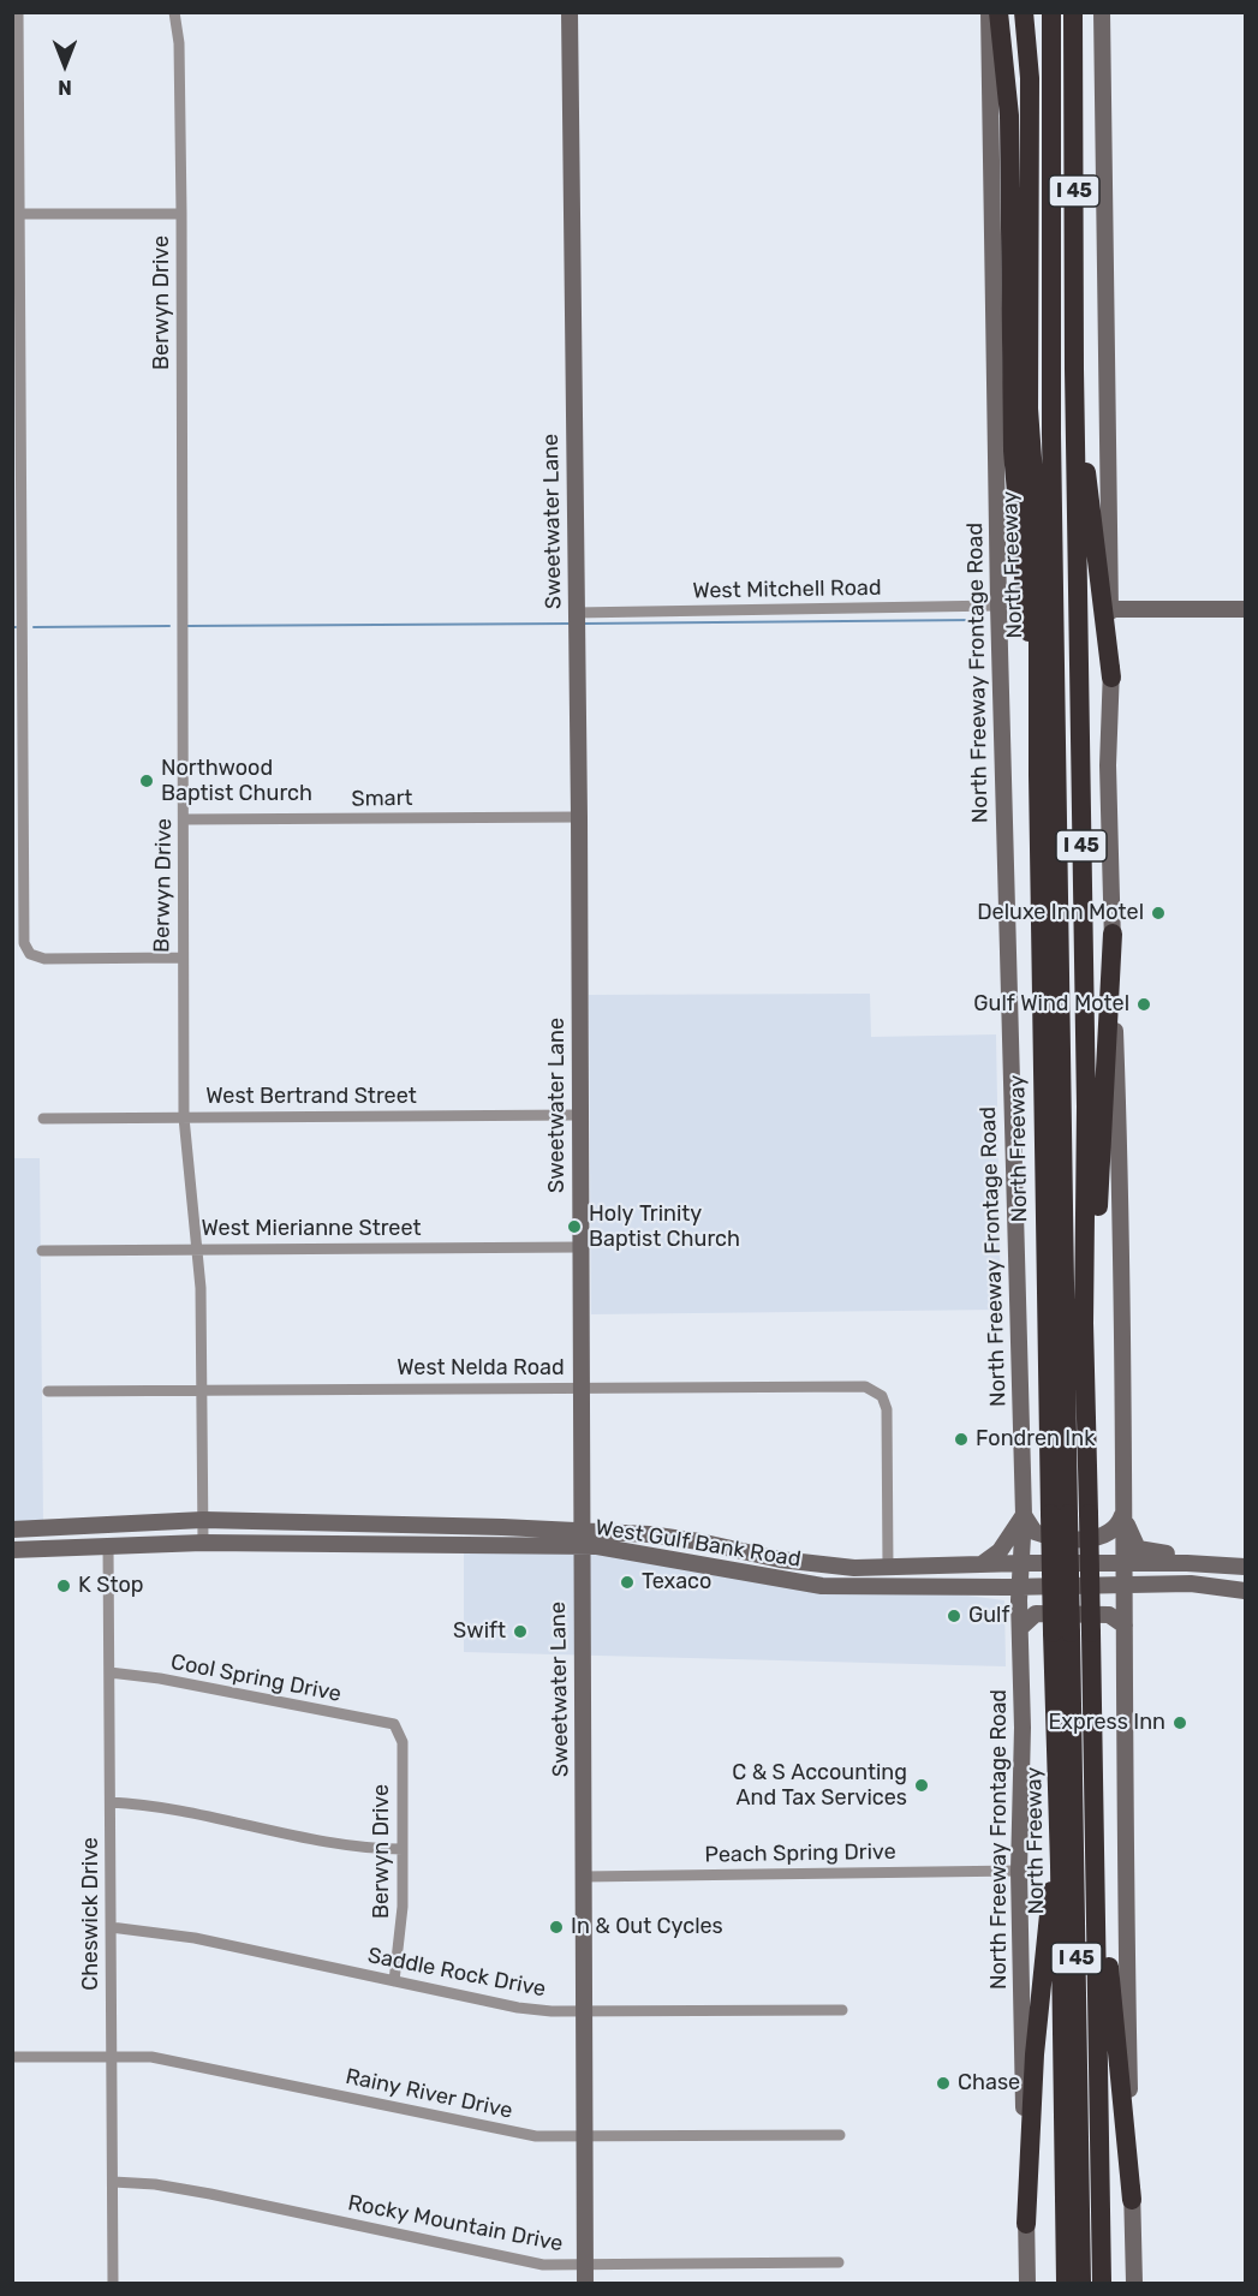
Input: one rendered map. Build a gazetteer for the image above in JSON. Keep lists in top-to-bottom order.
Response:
{
  "streets": {
    "highway": ["I 45", "North Freeway"],
    "main road": ["Sweetwater Lane", "North Freeway Frontage Road", "West Gulf Bank Road"],
    "street": [
      "Berwyn Drive",
      "West Mitchell Road",
      "Smart",
      "West Bertrand Street",
      "West Mierianne Street",
      "West Nelda Road",
      "Cool Spring Drive",
      "Peach Spring Drive",
      "Cheswick Drive",
      "Saddle Rock Drive",
      "Rainy River Drive",
      "Rocky Mountain Drive"
    ]
  },
  "crossings": [
    ["Berwyn Drive", "Smart"],
    ["Berwyn Drive", "West Bertrand Street"],
    ["Berwyn Drive", "West Mierianne Street"],
    ["Berwyn Drive", "West Nelda Road"],
    ["Berwyn Drive", "West Gulf Bank Road"],
    ["Berwyn Drive", "Cool Spring Drive"],
    ["Berwyn Drive", "Saddle Rock Drive"],
    ["Sweetwater Lane", "West Mitchell Road"],
    ["Sweetwater Lane", "Smart"],
    ["Sweetwater Lane", "West Bertrand Street"],
    ["Sweetwater Lane", "West Mierianne Street"],
    ["Sweetwater Lane", "West Nelda Road"],
    ["Sweetwater Lane", "West Gulf Bank Road"],
    ["Sweetwater Lane", "Peach Spring Drive"],
    ["Sweetwater Lane", "Saddle Rock Drive"],
    ["Sweetwater Lane", "Rainy River Drive"],
    ["Sweetwater Lane", "Rocky Mountain Drive"],
    ["West Mitchell Road", "North Freeway Frontage Road"],
    ["North Freeway Frontage Road", "West Gulf Bank Road"],
    ["North Freeway Frontage Road", "Peach Spring Drive"],
    ["West Nelda Road", "West Gulf Bank Road"],
    ["West Gulf Bank Road", "Cheswick Drive"],
    ["Cool Spring Drive", "Cheswick Drive"],
    ["Cheswick Drive", "Saddle Rock Drive"],
    ["Cheswick Drive", "Rainy River Drive"],
    ["Cheswick Drive", "Rocky Mountain Drive"]
  ],
  "places": [
    "Northwood Baptist Church",
    "Deluxe Inn Motel",
    "Gulf Wind Motel",
    "Holy Trinity Baptist Church",
    "Fondren Ink",
    "Texaco",
    "K Stop",
    "Gulf",
    "Swift",
    "Express Inn",
    "C & S Accounting And Tax Services",
    "In & Out Cycles",
    "Chase"
  ],
  "north": "bottom"
}
